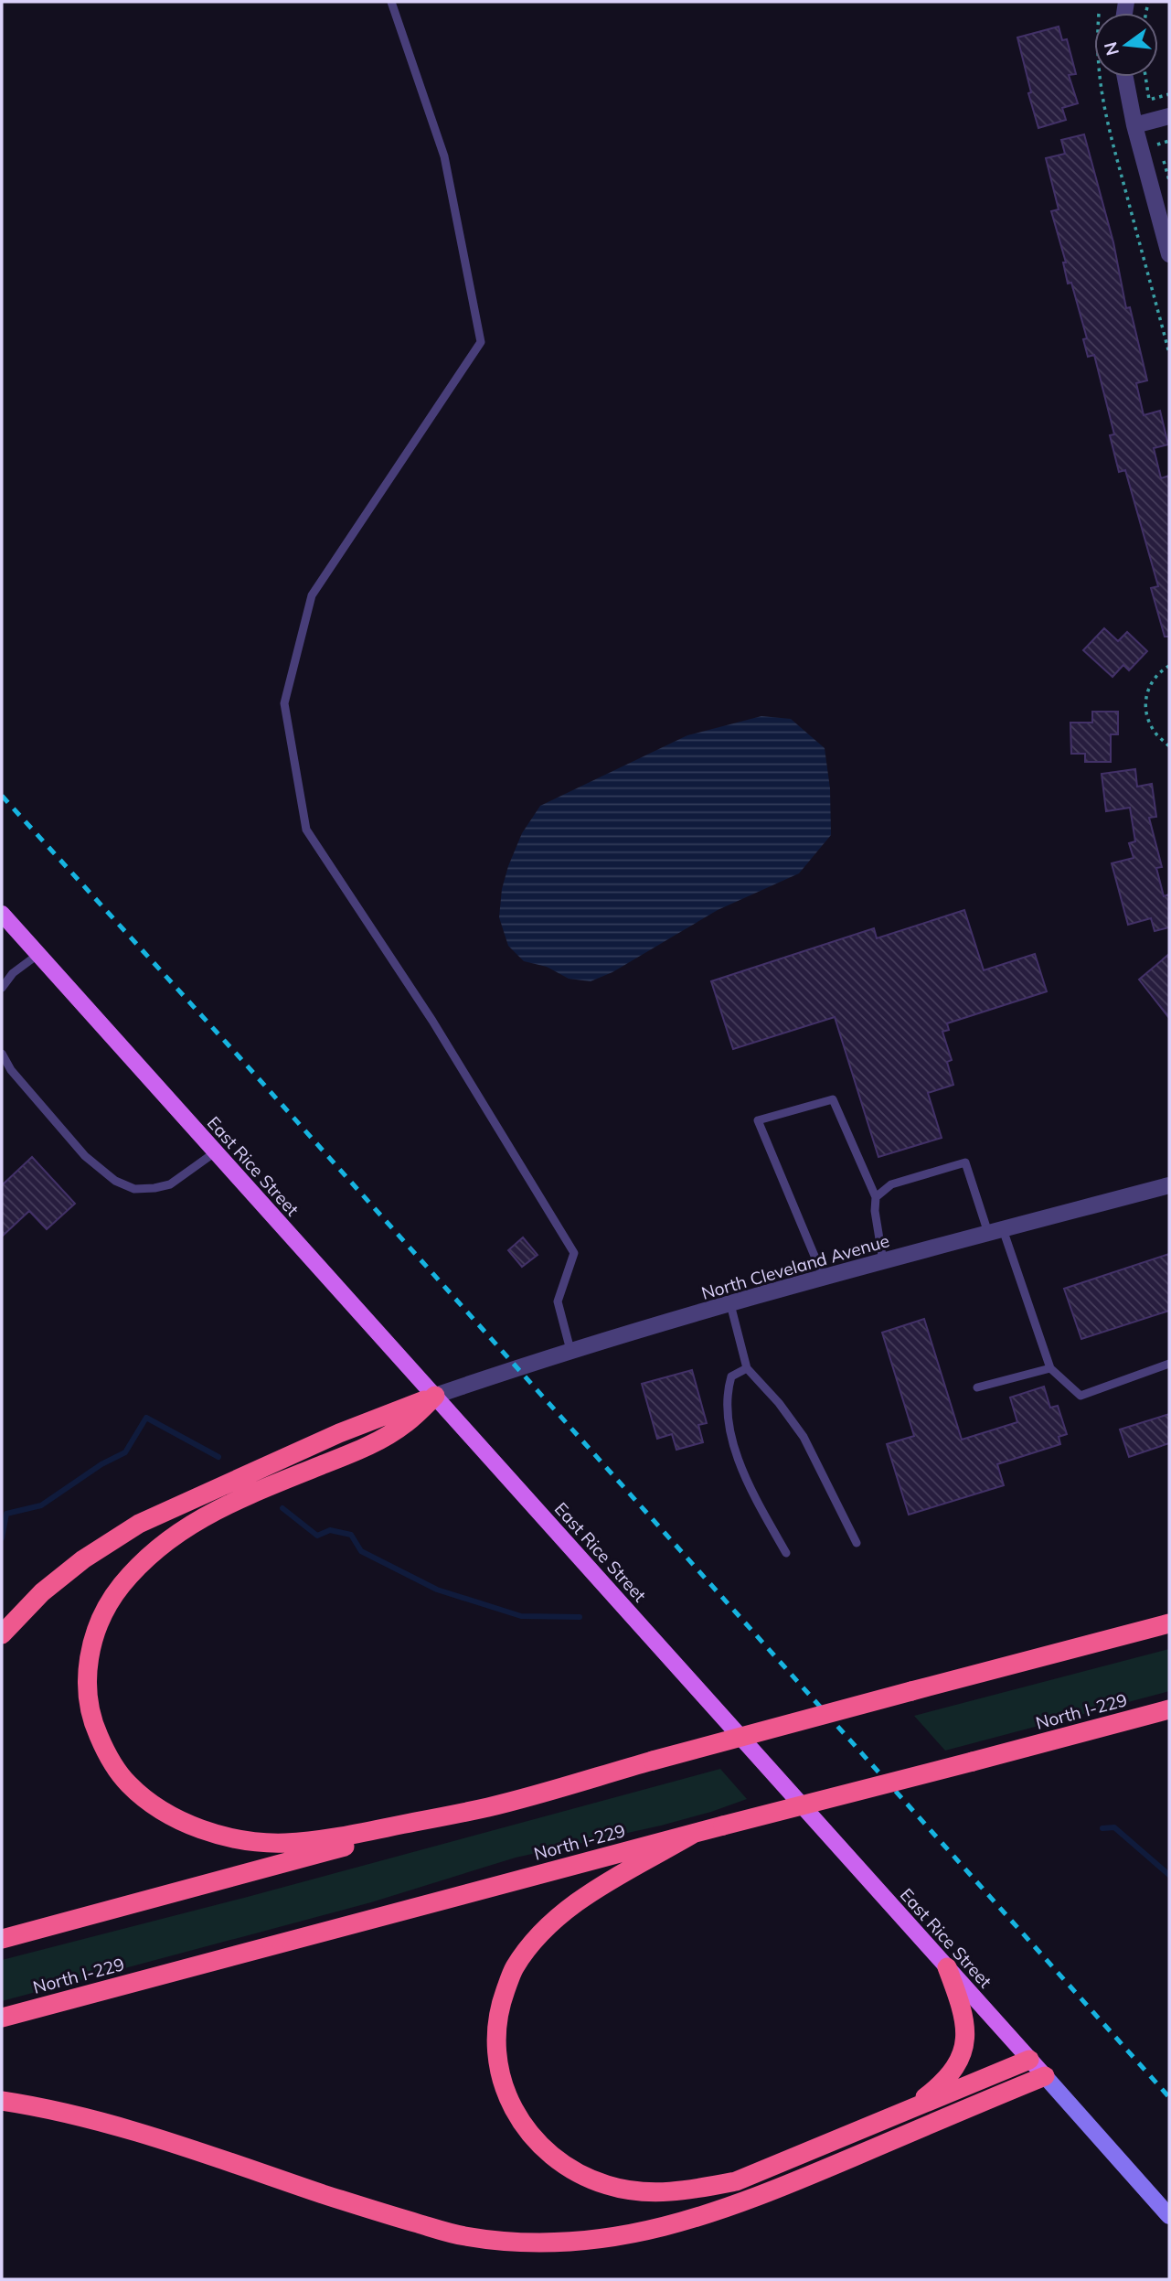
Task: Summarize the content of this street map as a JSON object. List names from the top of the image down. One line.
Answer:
{"streets":{"highway":["North I-229"],"main road":["East Rice Street"],"street":["North Cleveland Avenue"]},"crossings":[["East Rice Street","North Cleveland Avenue"]],"north":"left"}
